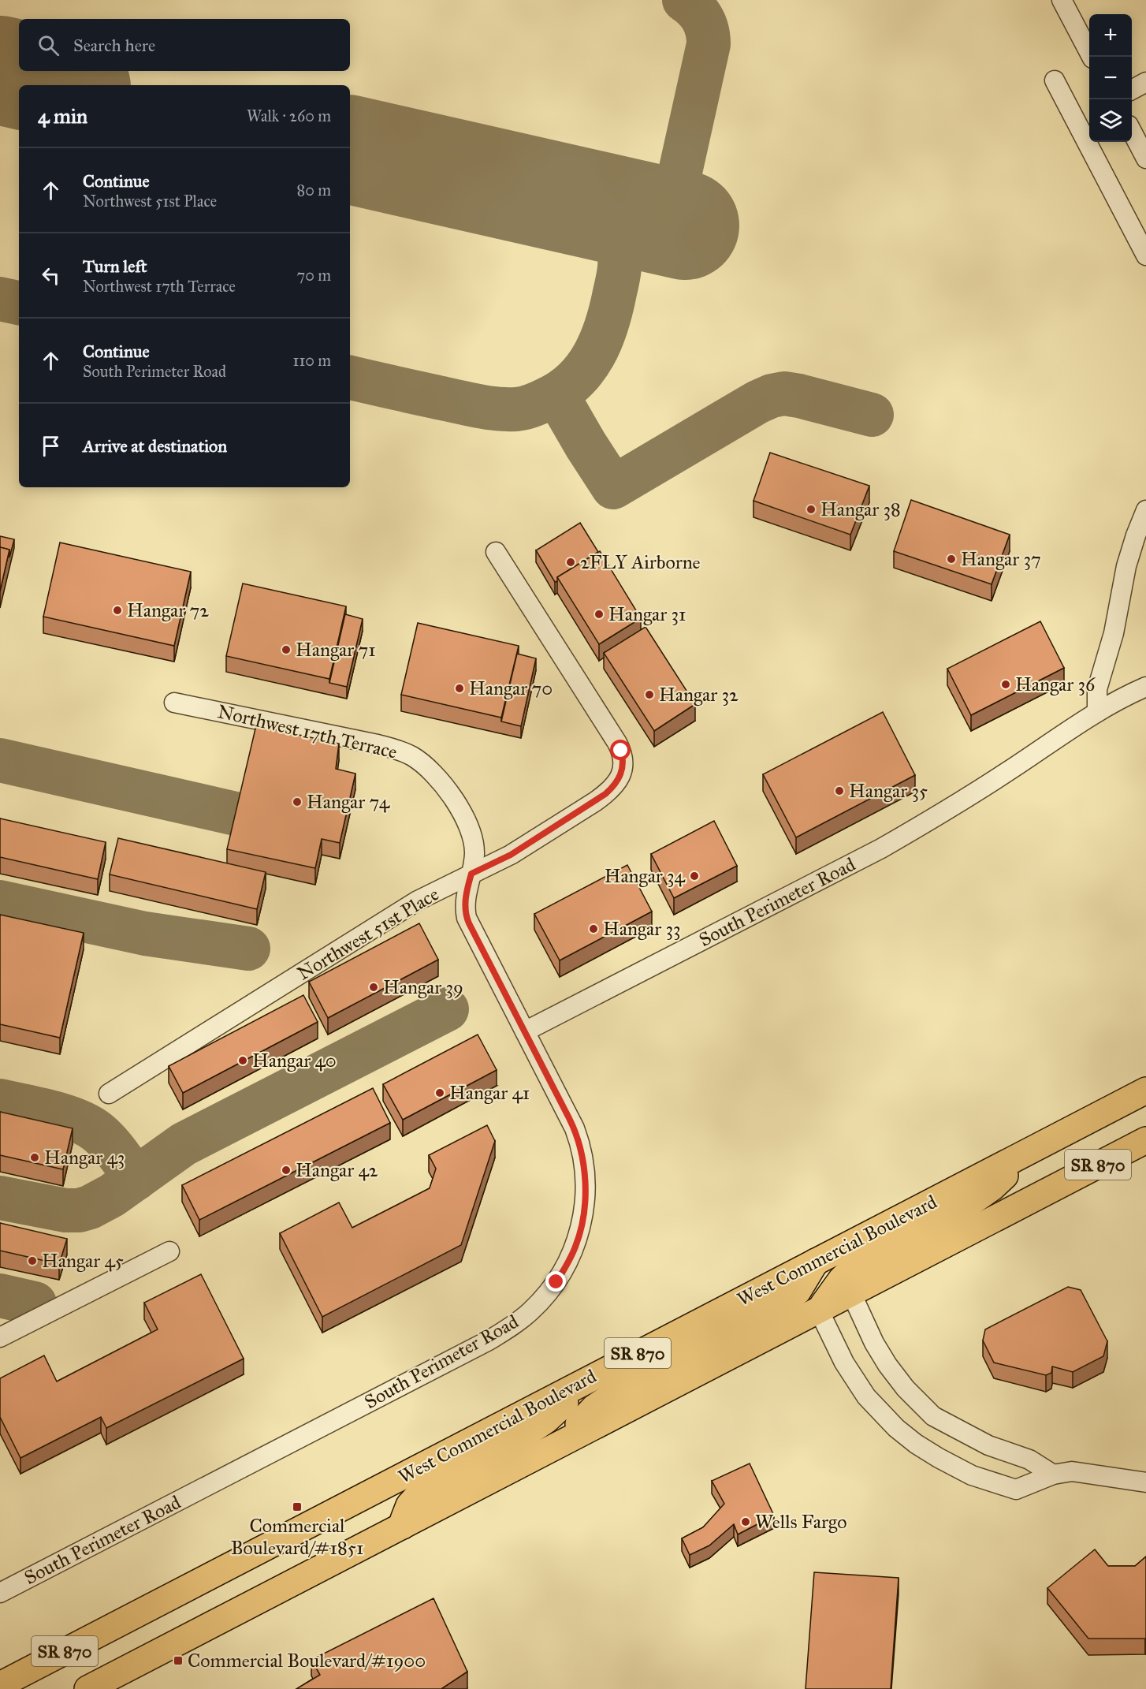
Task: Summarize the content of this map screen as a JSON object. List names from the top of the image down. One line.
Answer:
{"streets":{"highway":["SR 870","West Commercial Boulevard"],"street":["Northwest 17th Terrace","South Perimeter Road","Northwest 51st Place"]},"crossings":[["Northwest 17th Terrace","South Perimeter Road"],["Northwest 17th Terrace","Northwest 51st Place"]],"places":{"other":["Hangar 38","Hangar 37","2FLY Airborne","Hangar 72","Hangar 31","Hangar 71","Hangar 36","Hangar 70","Hangar 32","Hangar 35","Hangar 74","Hangar 34","Hangar 33","Hangar 39","Hangar 40","Hangar 41","Hangar 43","Hangar 42","Hangar 45","Wells Fargo"],"transit":["Commercial Boulevard/#1851","Commercial Boulevard/#1900"]},"page":{"map_buttons":["+","−"],"search":"Search here","heading":["4 min","Walk · 260 m"],"list":[["Continue","Northwest 51st Place","80 m"],["Turn left","Northwest 17th Terrace","70 m"],["Continue","South Perimeter Road","110 m"],"Arrive at destination"]}}
